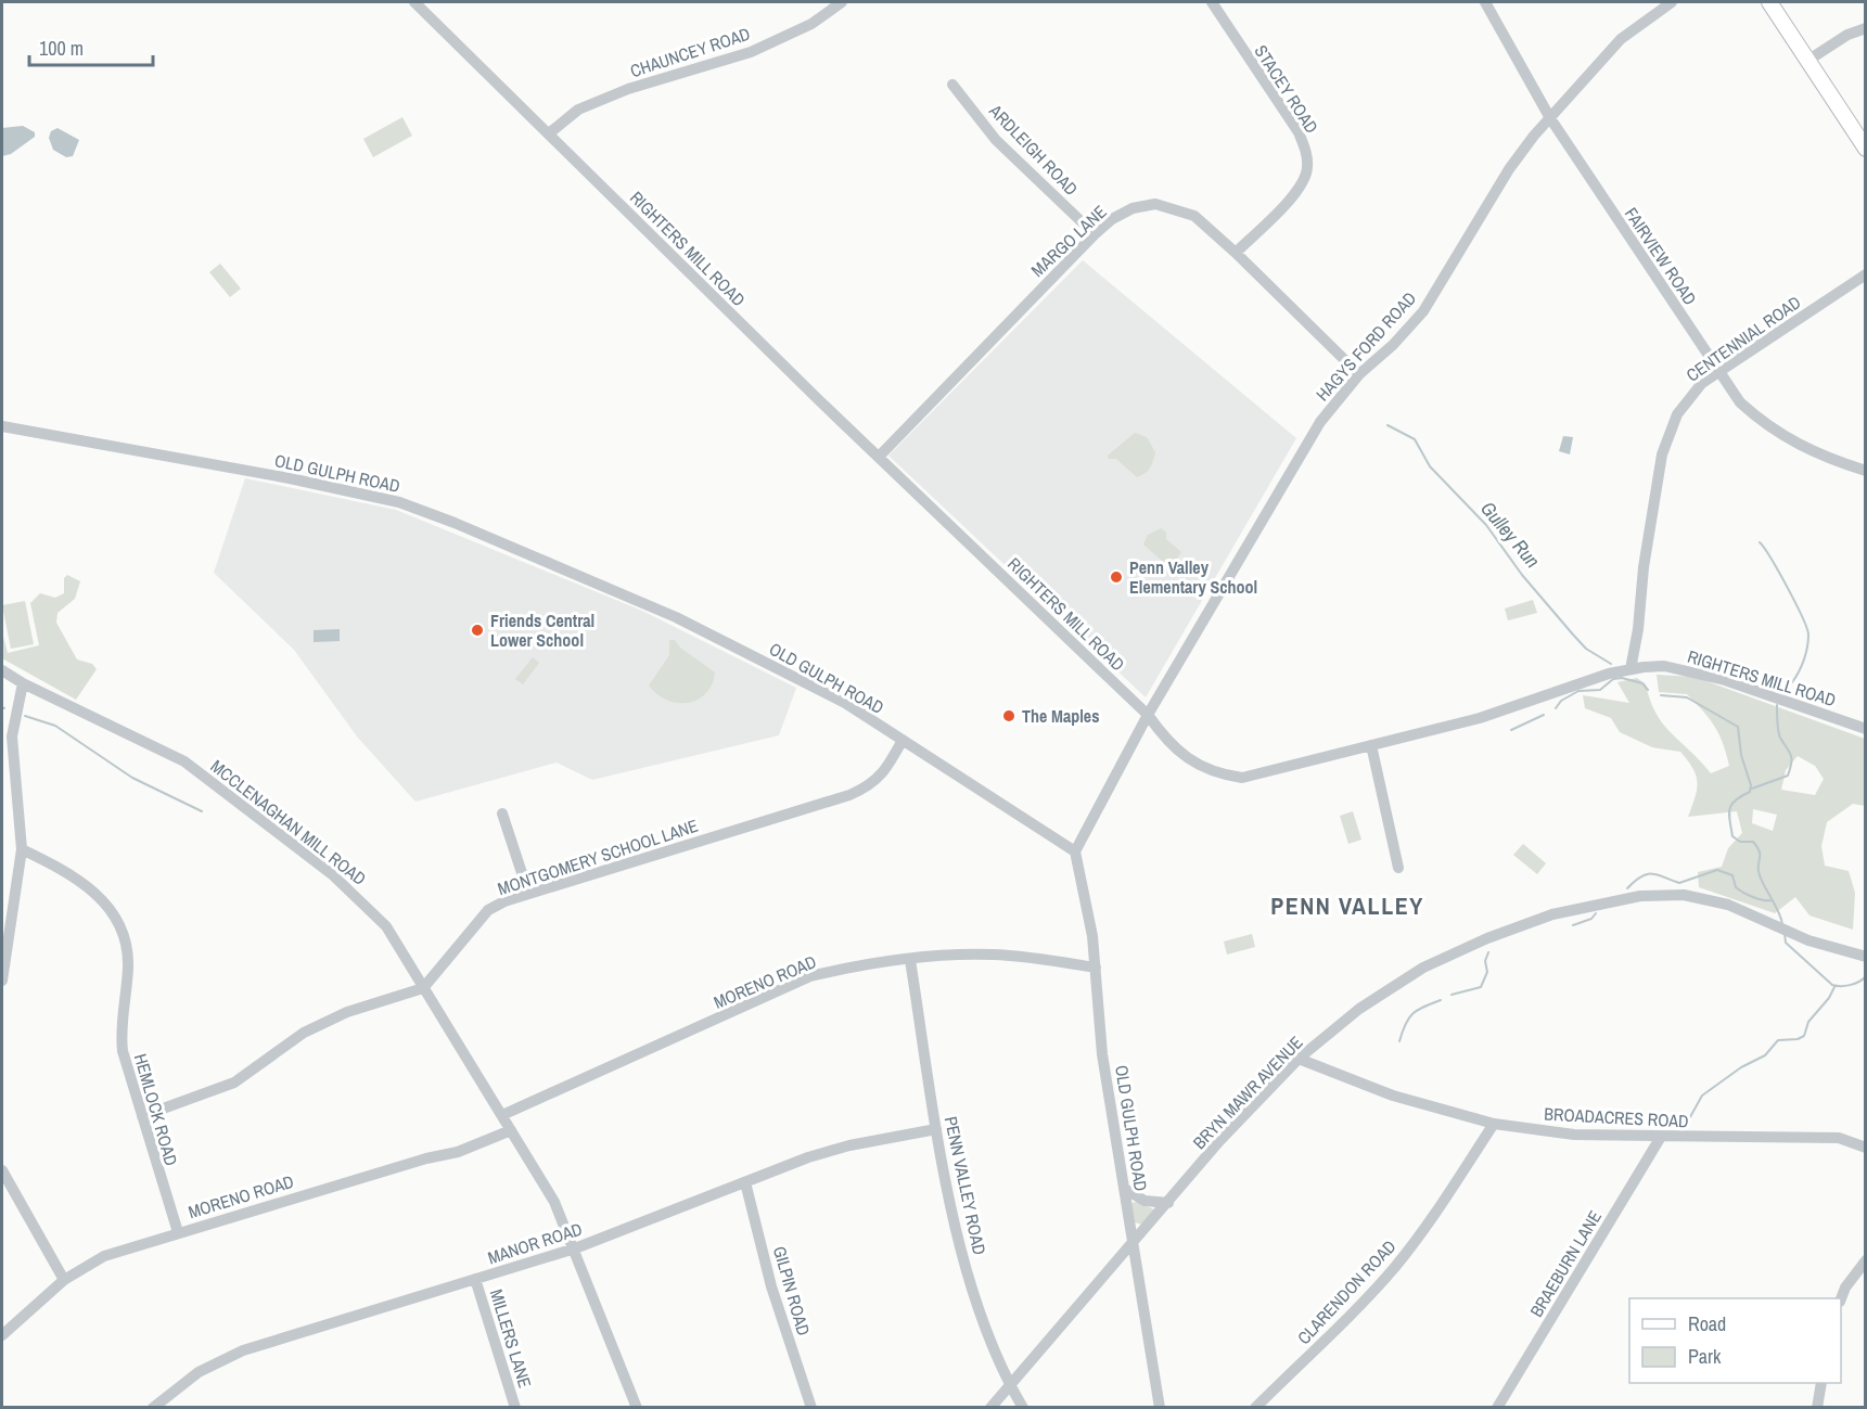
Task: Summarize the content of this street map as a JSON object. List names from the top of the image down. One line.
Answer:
{"streets":{"street":["CHAUNCEY ROAD","STACEY ROAD","ARDLEIGH ROAD","MARGO LANE","RIGHTERS MILL ROAD","FAIRVIEW ROAD","CENTENNIAL ROAD","HAGYS FORD ROAD","OLD GULPH ROAD","MCCLENAGHAN MILL ROAD","MONTGOMERY SCHOOL LANE","MORENO ROAD","BRYN MAWR AVENUE","HEMLOCK ROAD","BROADACRES ROAD","PENN VALLEY ROAD","MANOR ROAD","BRAEBURN LANE","GILPIN ROAD","CLARENDON ROAD","MILLERS LANE"]},"crossings":[["CHAUNCEY ROAD","RIGHTERS MILL ROAD"],["STACEY ROAD","MARGO LANE"],["ARDLEIGH ROAD","MARGO LANE"],["MARGO LANE","RIGHTERS MILL ROAD"],["MARGO LANE","HAGYS FORD ROAD"],["RIGHTERS MILL ROAD","CENTENNIAL ROAD"],["RIGHTERS MILL ROAD","HAGYS FORD ROAD"],["FAIRVIEW ROAD","CENTENNIAL ROAD"],["FAIRVIEW ROAD","HAGYS FORD ROAD"],["HAGYS FORD ROAD","OLD GULPH ROAD"],["OLD GULPH ROAD","MONTGOMERY SCHOOL LANE"],["OLD GULPH ROAD","MORENO ROAD"],["OLD GULPH ROAD","BRYN MAWR AVENUE"],["MCCLENAGHAN MILL ROAD","MONTGOMERY SCHOOL LANE"],["MCCLENAGHAN MILL ROAD","MORENO ROAD"],["MORENO ROAD","HEMLOCK ROAD"],["MORENO ROAD","PENN VALLEY ROAD"],["BRYN MAWR AVENUE","BROADACRES ROAD"],["BRYN MAWR AVENUE","PENN VALLEY ROAD"],["BROADACRES ROAD","BRAEBURN LANE"],["BROADACRES ROAD","CLARENDON ROAD"],["PENN VALLEY ROAD","MANOR ROAD"],["MANOR ROAD","GILPIN ROAD"],["MANOR ROAD","MILLERS LANE"]],"districts":["PENN VALLEY"],"water":["Gulley Run"],"places":["Penn Valley Elementary School","Friends Central Lower School","The Maples"],"legend":["Road","Park"],"scale_bar":"100 m"}
